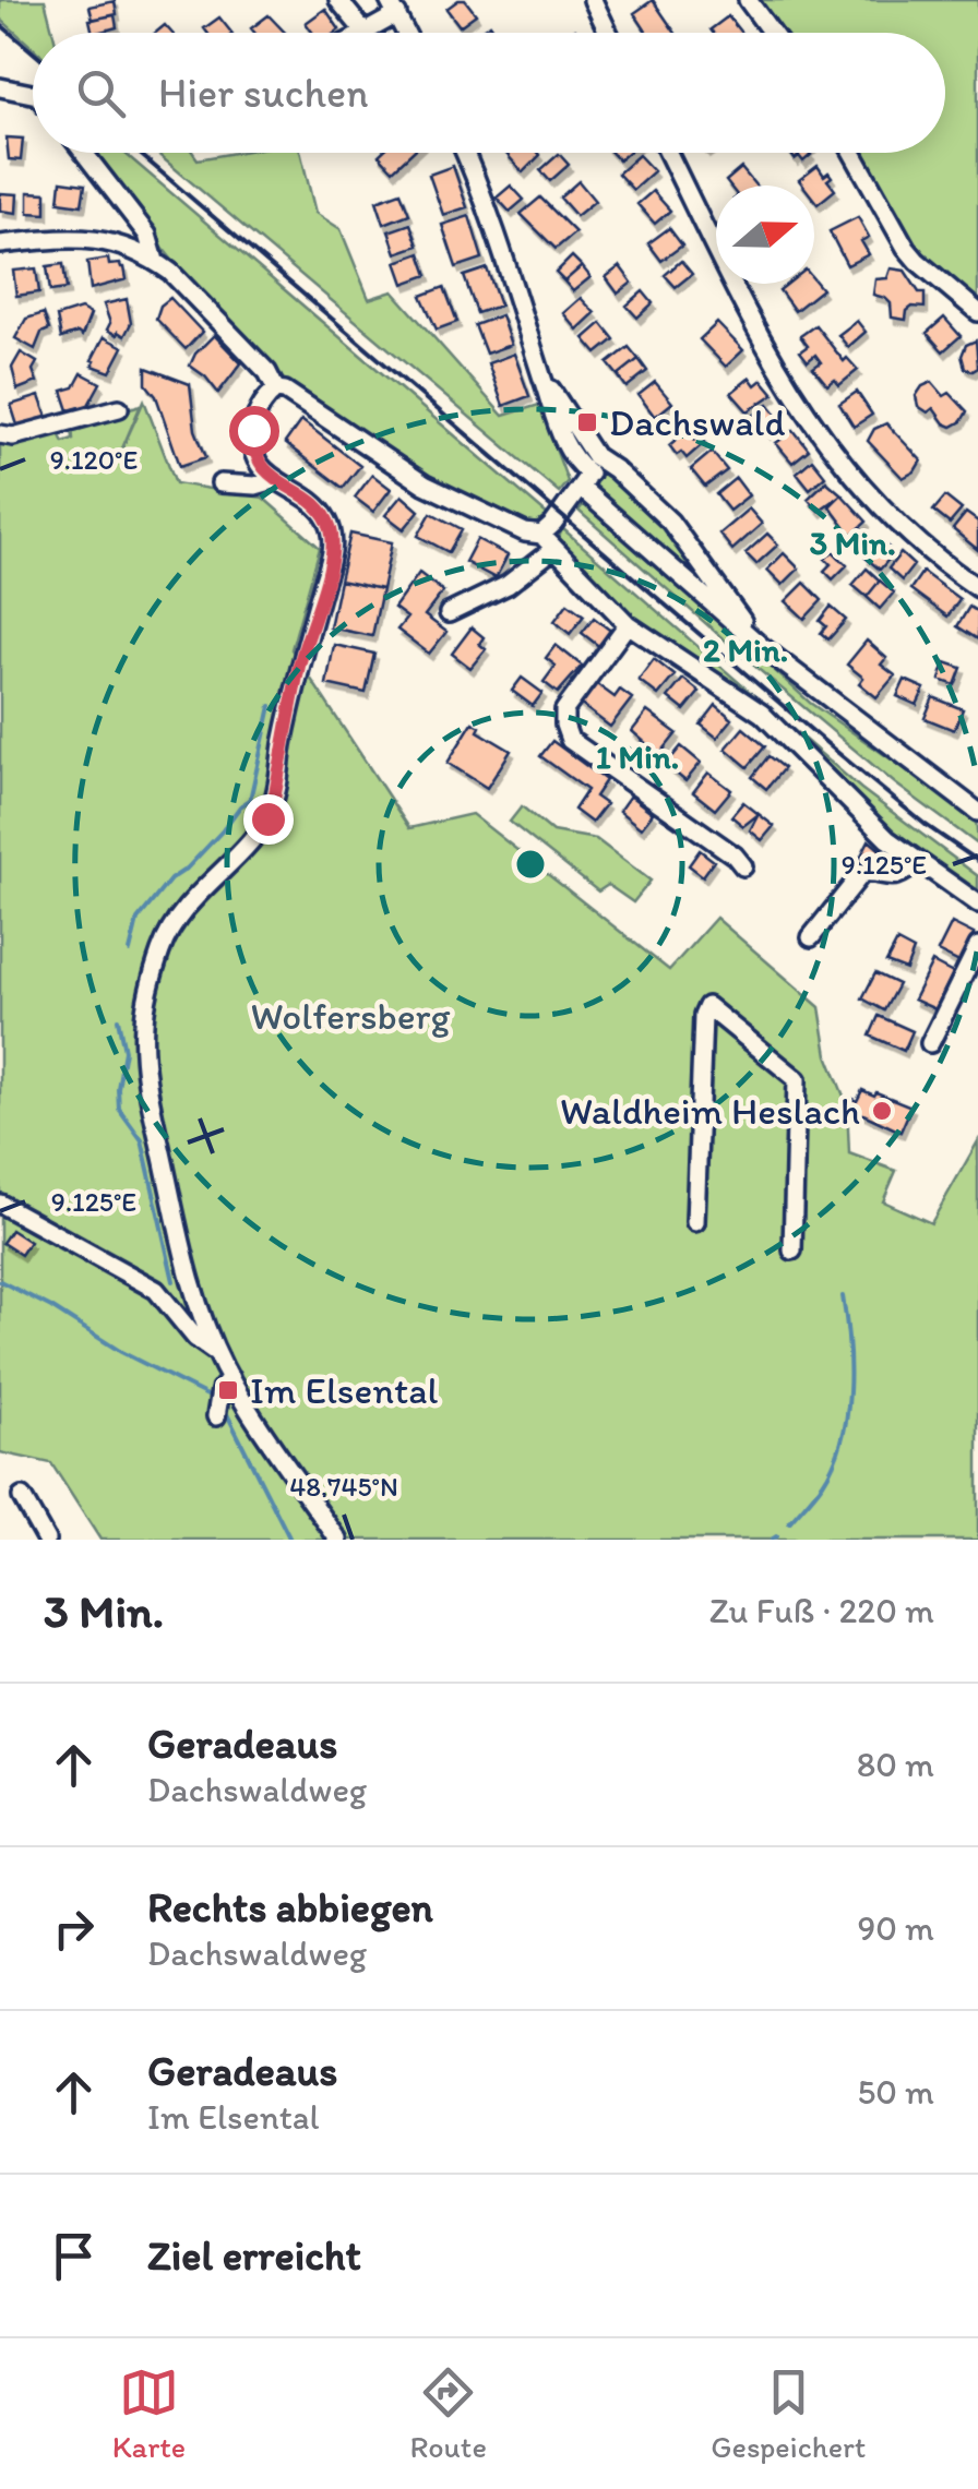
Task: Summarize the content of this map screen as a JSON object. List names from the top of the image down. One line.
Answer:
{"parks":["Wolfersberg"],"places":{"transit":["Dachswald","Im Elsental"],"other":["Waldheim Heslach"]},"north":"right","page":{"search":"Hier suchen","heading":["3 Min.","Zu Fuß · 220 m"],"list":[["Geradeaus","Dachswaldweg","80 m"],["Rechts abbiegen","Dachswaldweg","90 m"],["Geradeaus","Im Elsental","50 m"],"Ziel erreicht"],"nav":["Karte","Route","Gespeichert"]},"coordinates":["9.120°E","9.125°E","48.745°N"],"rings":["3 Min.","2 Min.","1 Min."]}
